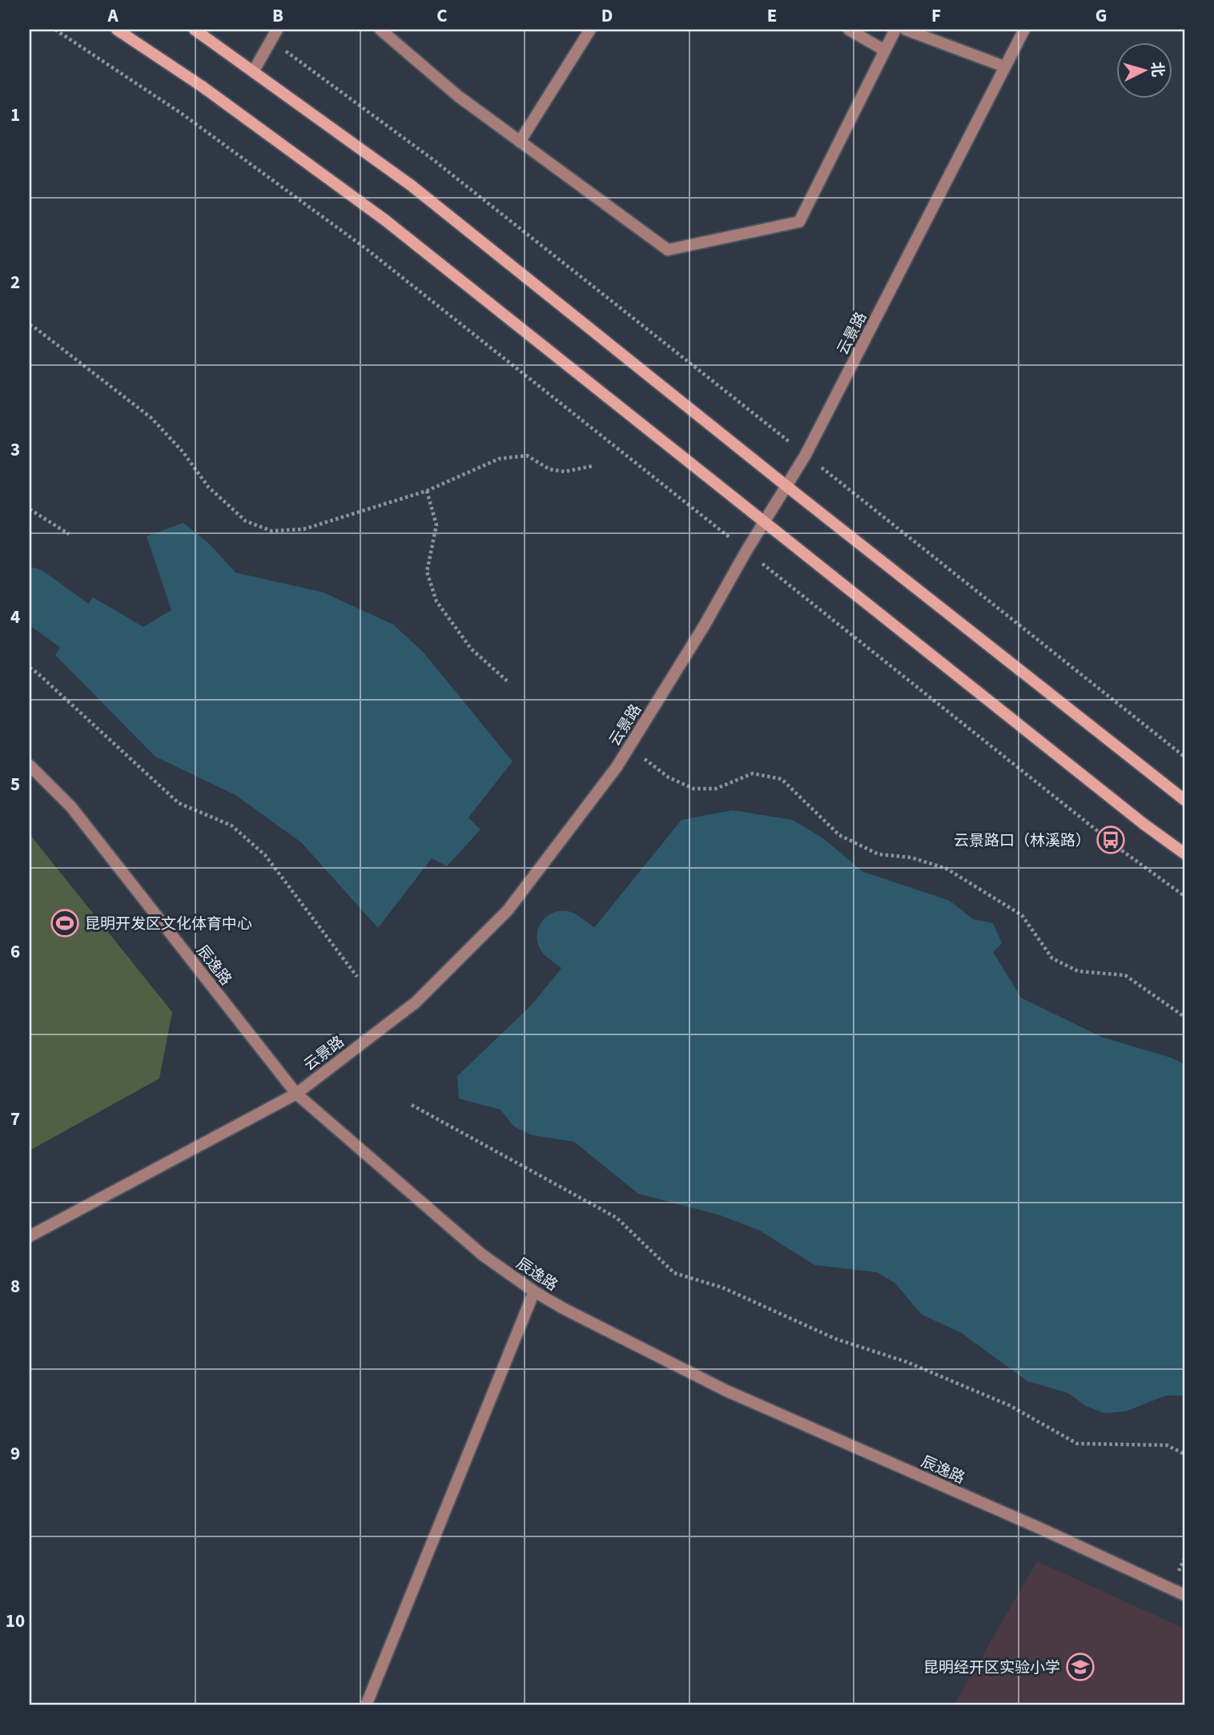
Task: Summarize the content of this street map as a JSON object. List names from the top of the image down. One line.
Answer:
{"streets":{"street":["云景路","辰逸路"]},"crossings":[["云景路","辰逸路"]],"places":{"bus stop":["云景路口（林溪路）"],"sports":["昆明开发区文化体育中心"],"school or university":["昆明经开区实验小学"]},"north":"right","grid":{"columns":["A","B","C","D","E","F","G"],"rows":["1","2","3","4","5","6","7","8","9","10"]}}
